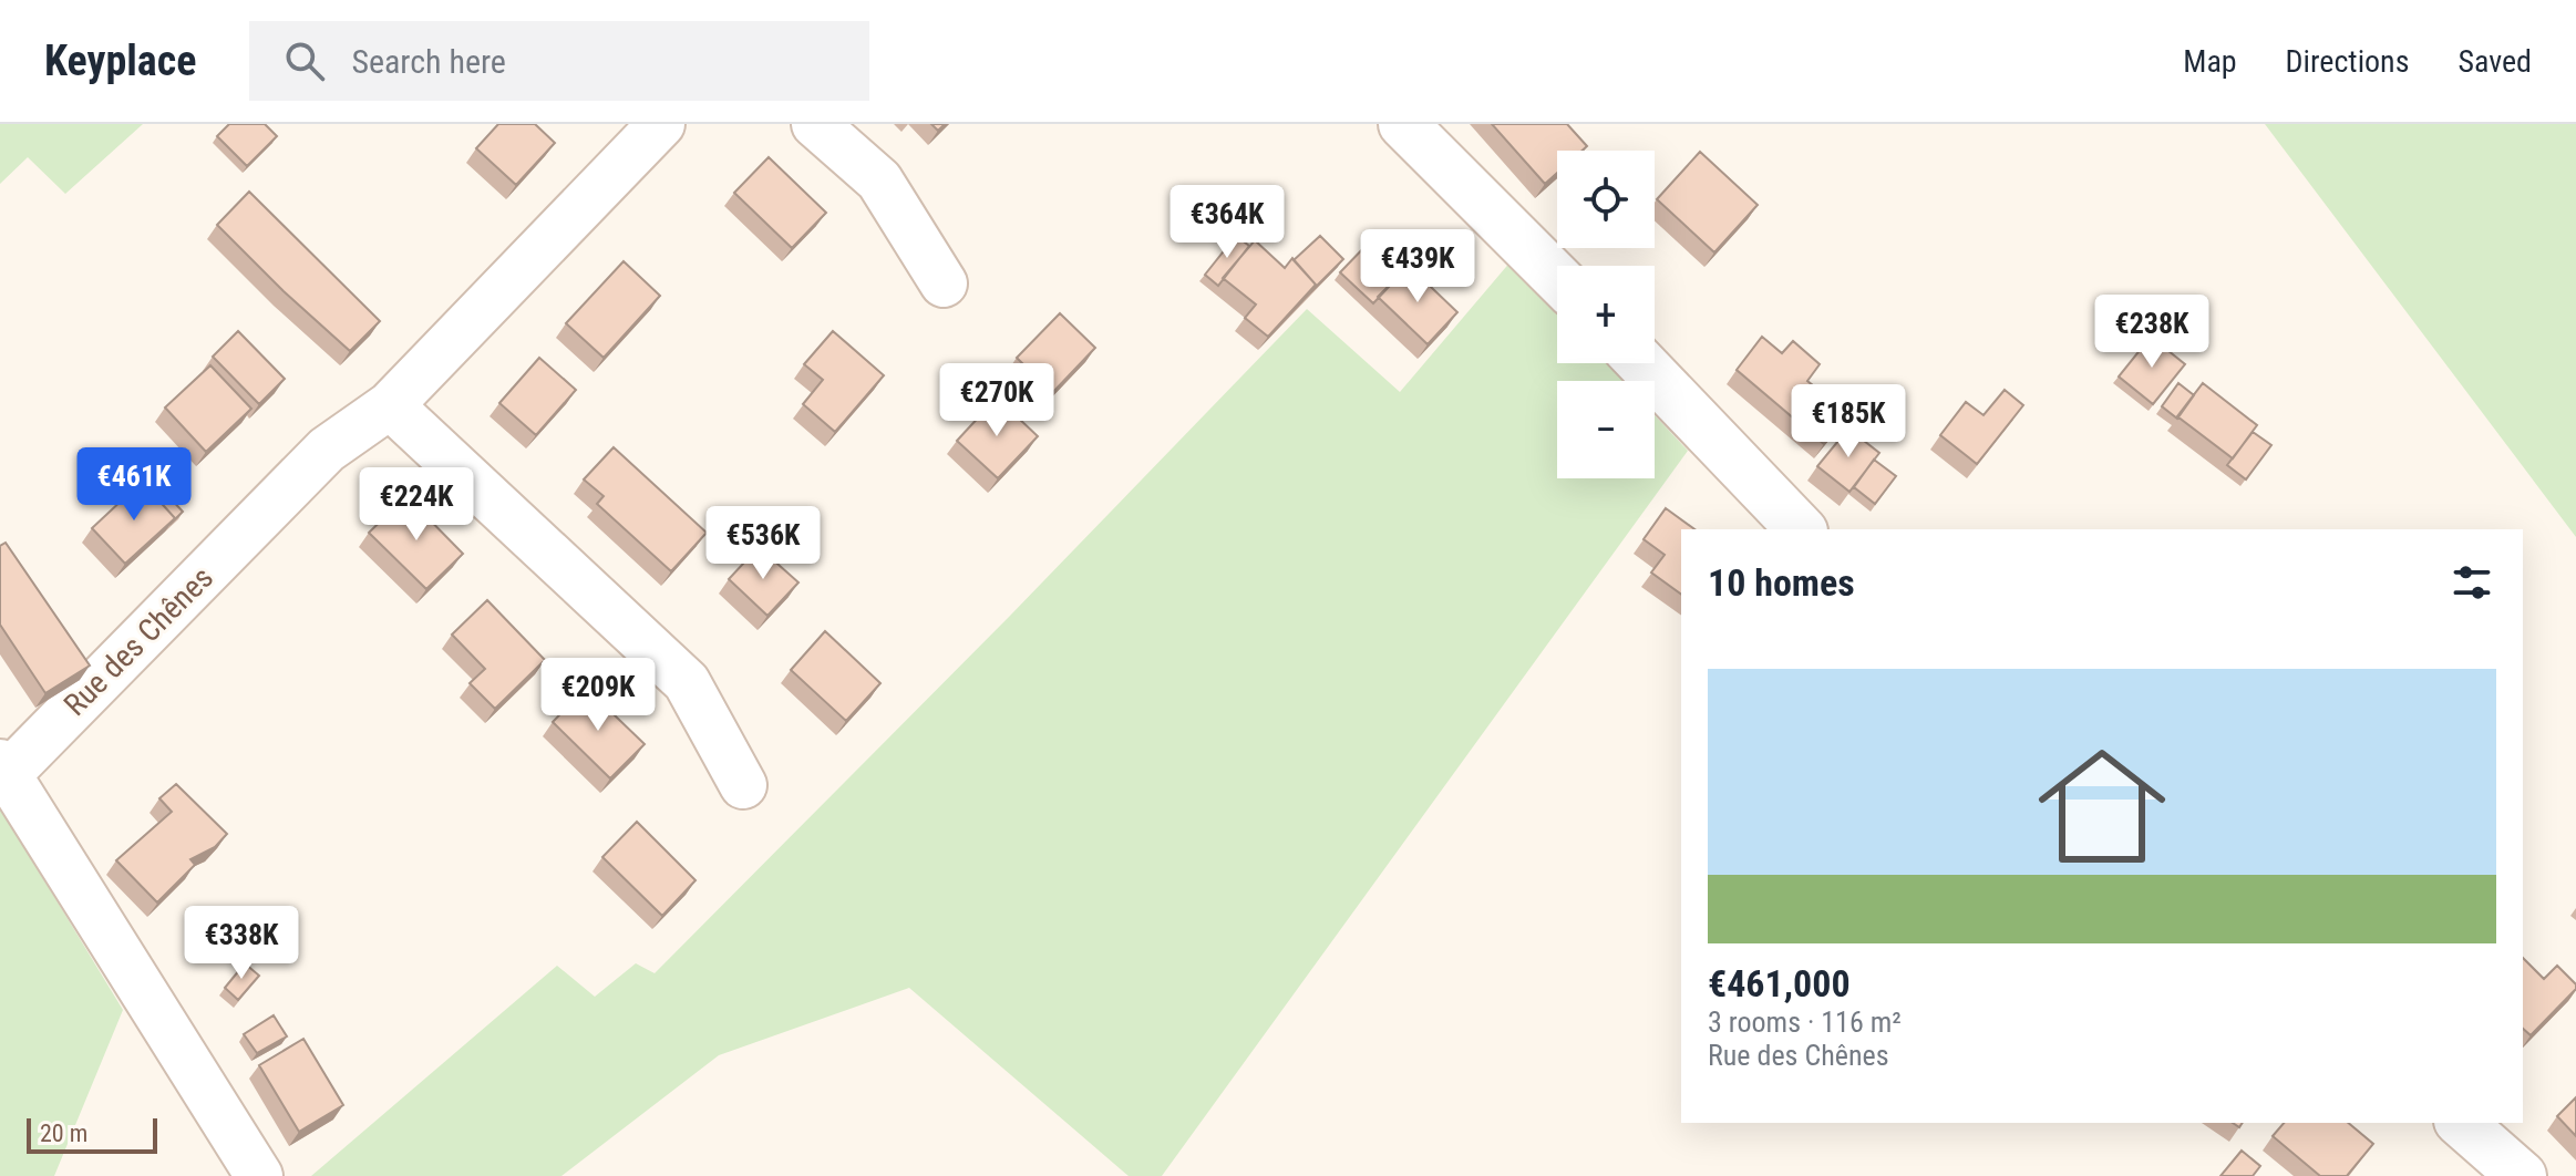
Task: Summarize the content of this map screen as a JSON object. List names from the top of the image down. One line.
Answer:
{"streets":{"street":["Rue des Chênes"]},"scale_bar":"20 m","page":{"header":"Keyplace","search":"Search here","nav":["Map","Directions","Saved"],"map_buttons":["+","−"],"price":["€364K","€439K","€238K","€270K","€185K","€461K","€224K","€536K","€209K","€338K"],"heading":"10 homes","list":[{"name":"€461,000","note":"3 rooms · 116 m² · Rue des Chênes"}],"scale":"20 m"}}
